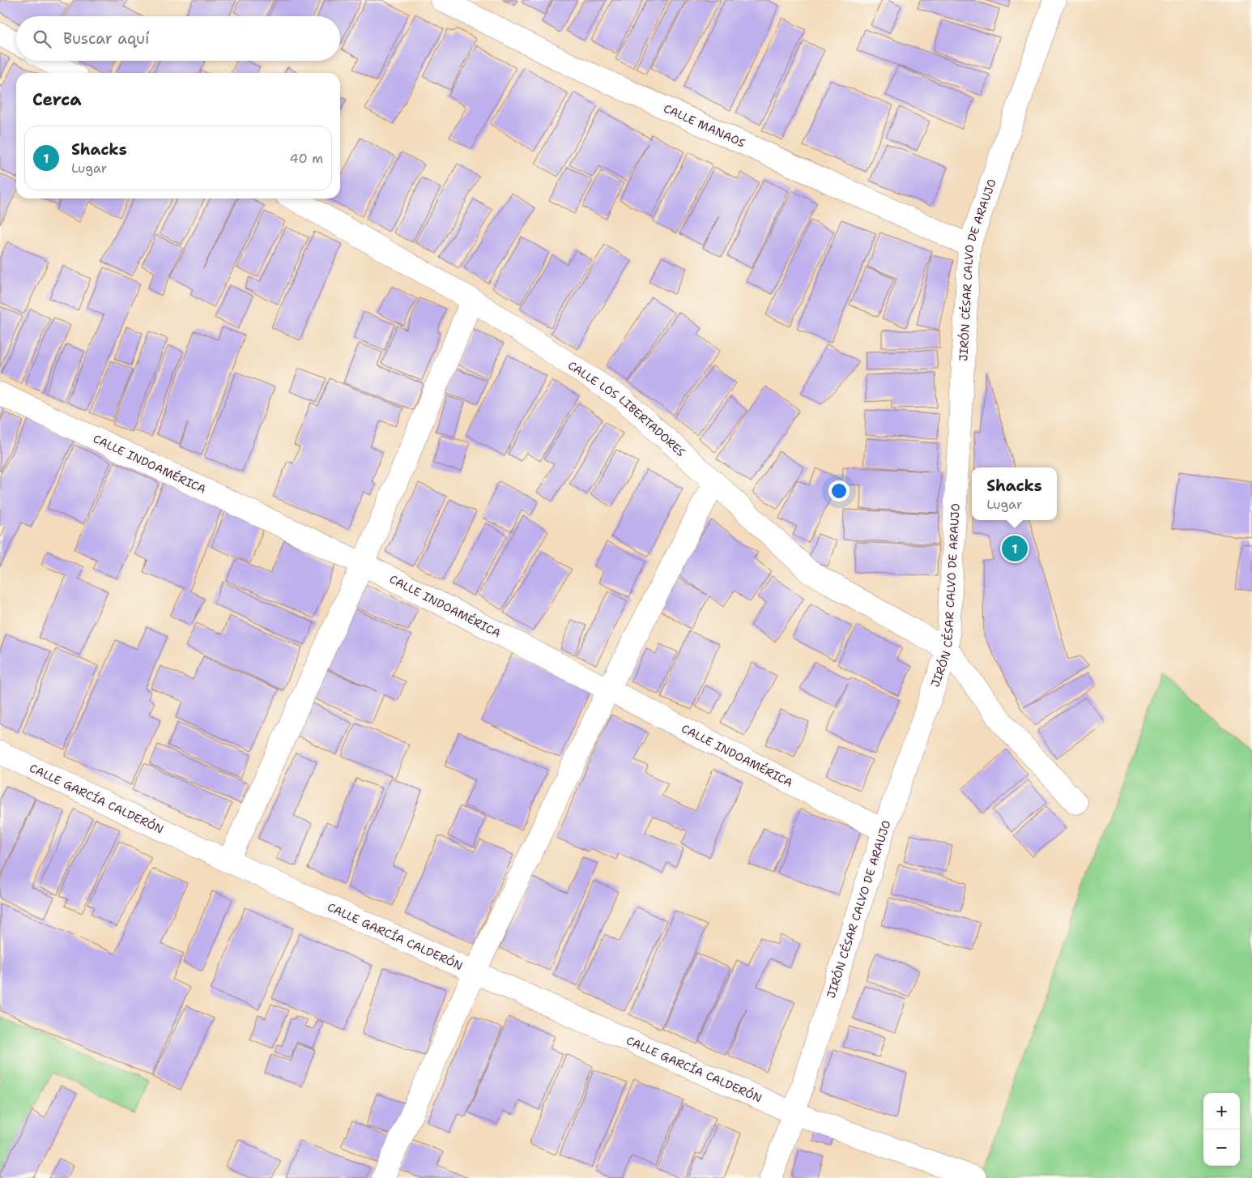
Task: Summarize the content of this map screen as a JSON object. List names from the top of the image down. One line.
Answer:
{"streets":{"street":["CALLE MANAOS","JIRÓN CÉSAR CALVO DE ARAUJO","CALLE LOS LIBERTADORES","CALLE INDOAMÉRICA","CALLE GARCÍA CALDERÓN"]},"crossings":[["CALLE MANAOS","JIRÓN CÉSAR CALVO DE ARAUJO"],["JIRÓN CÉSAR CALVO DE ARAUJO","CALLE LOS LIBERTADORES"],["JIRÓN CÉSAR CALVO DE ARAUJO","CALLE INDOAMÉRICA"],["JIRÓN CÉSAR CALVO DE ARAUJO","CALLE GARCÍA CALDERÓN"]],"page":{"search":"Buscar aquí","heading":"Cerca","list":[{"mark":"1","name":"Shacks","note":"Lugar","value":"40 m"}],"popup":["Shacks","Lugar"],"pins":"1","map_buttons":["+","−"]}}
